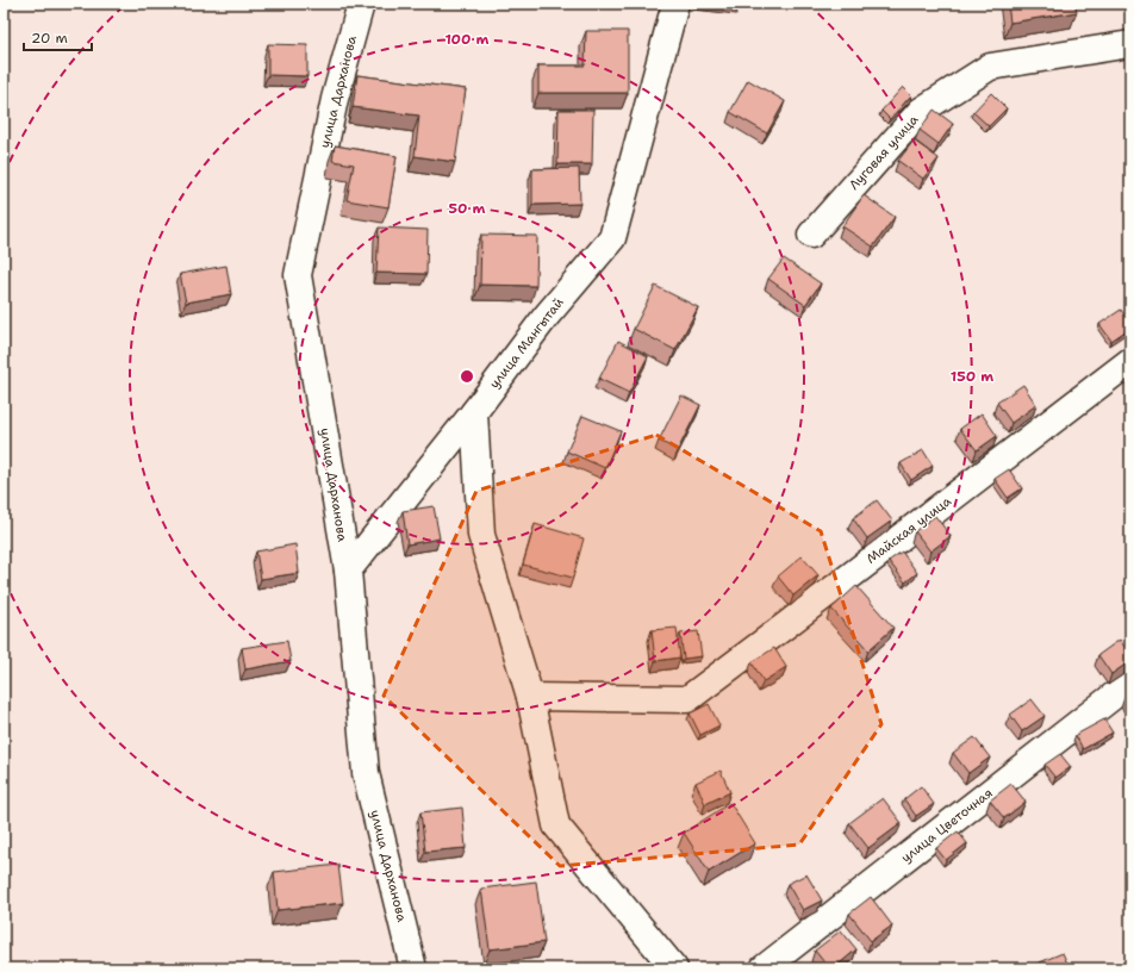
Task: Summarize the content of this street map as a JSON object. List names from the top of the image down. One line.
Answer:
{"streets":{"street":["улица Дарханова","Луговая улица","улица Мангытай","Майская улица","улица Цветочная"]},"crossings":[["улица Дарханова","улица Мангытай"]],"scale_bar":"20 m","rings":["100 m","50 m","150 m"]}
